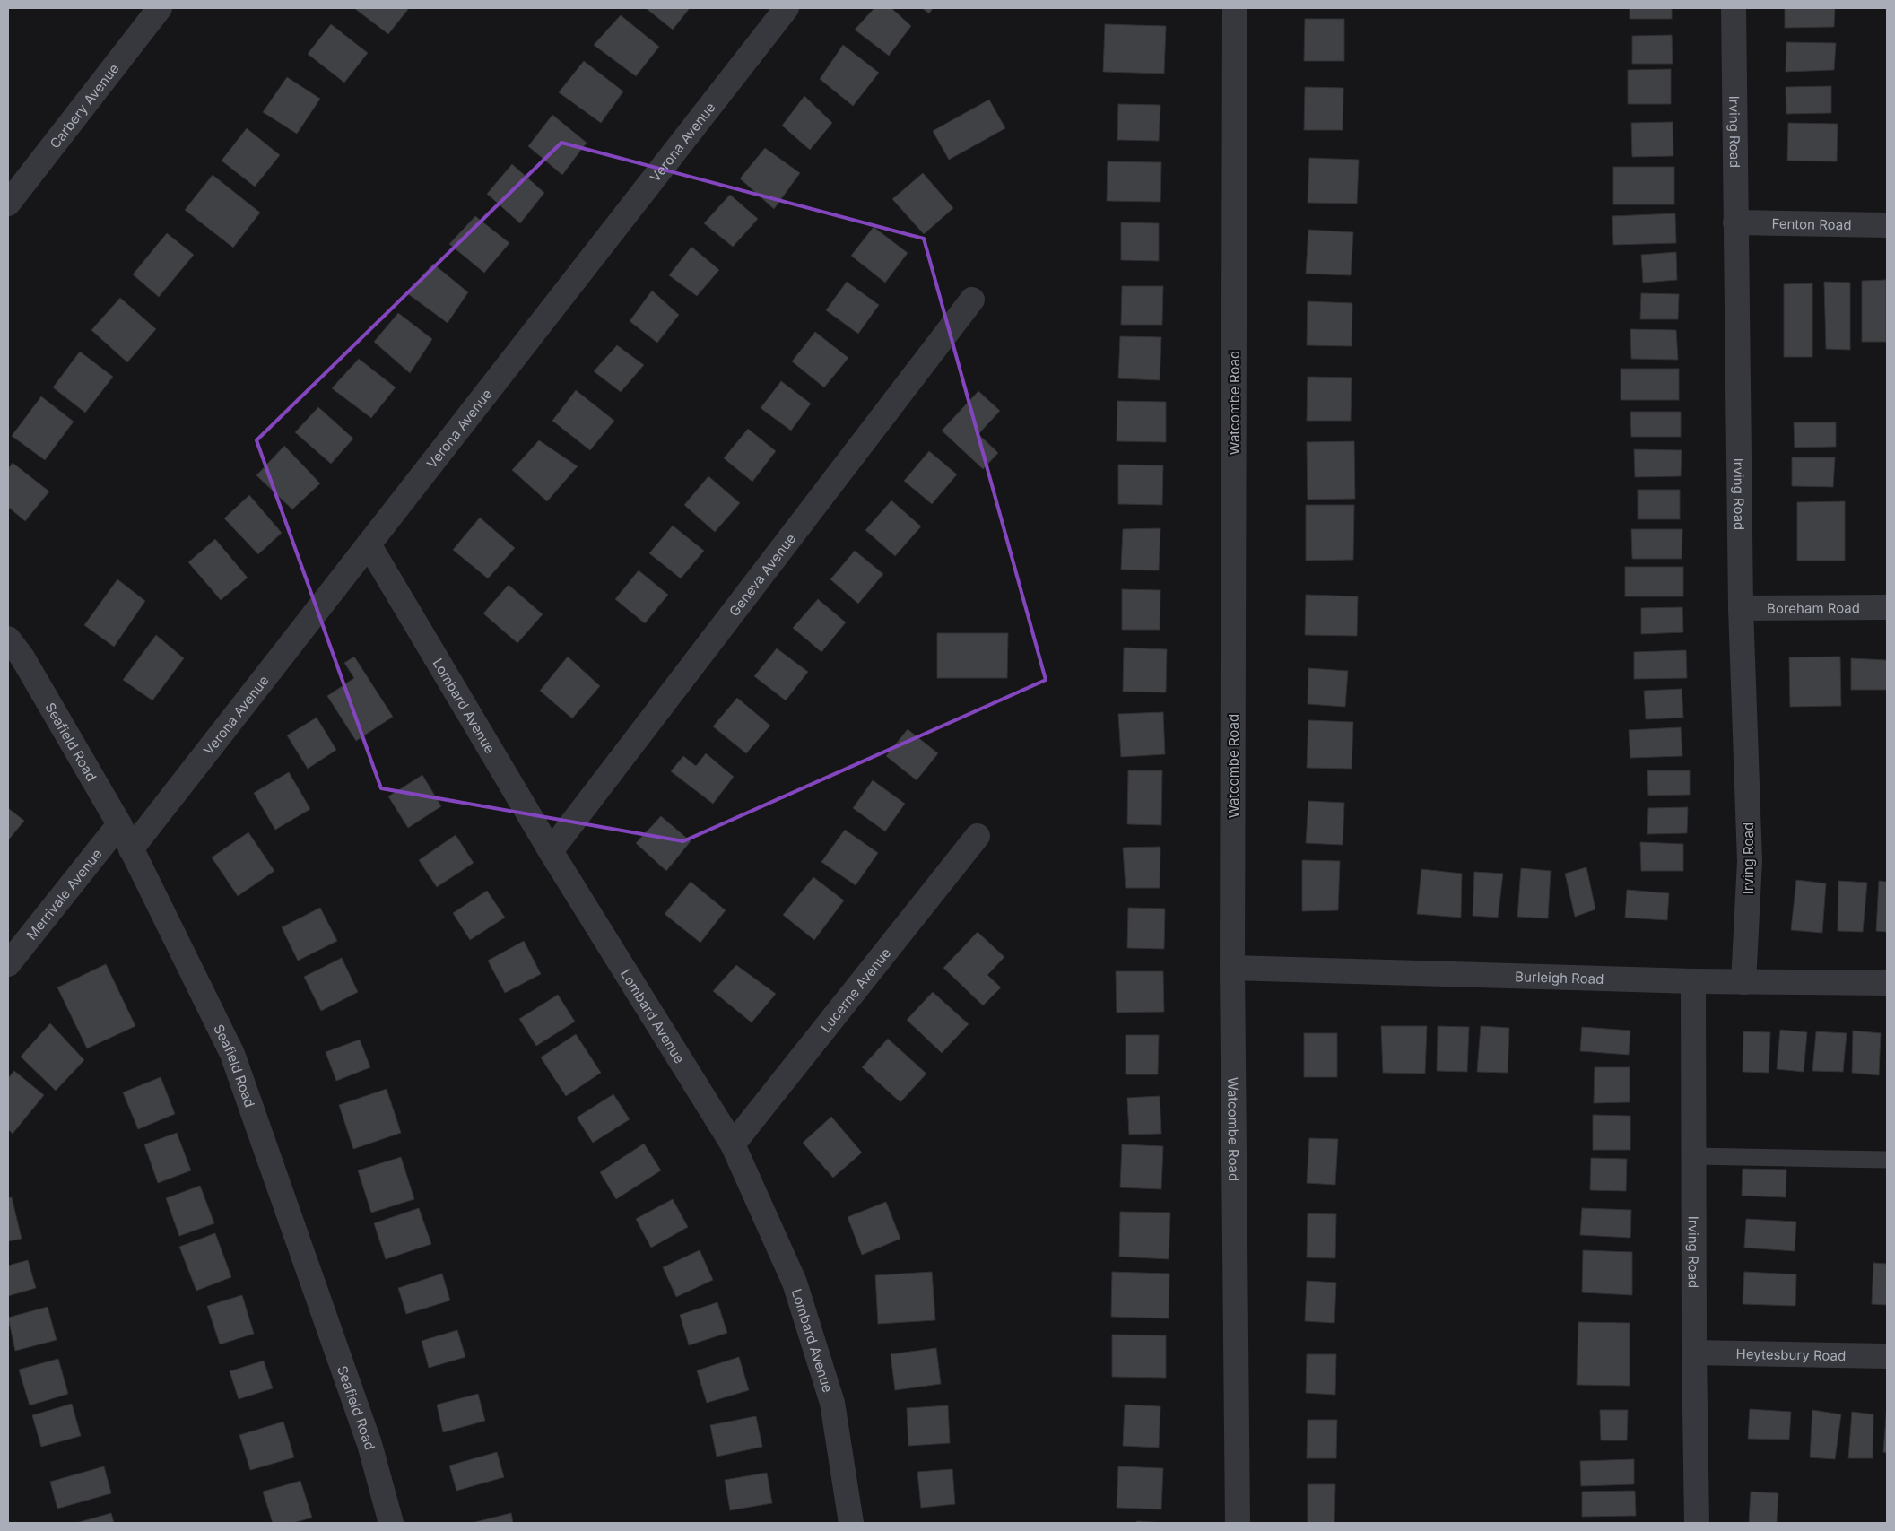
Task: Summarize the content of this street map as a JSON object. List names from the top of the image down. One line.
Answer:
{"streets":{"street":["Carbery Avenue","Irving Road","Verona Avenue","Fenton Road","Watcombe Road","Geneva Avenue","Boreham Road","Lombard Avenue","Seafield Road","Merrivale Avenue","Burleigh Road","Lucerne Avenue","Heytesbury Road"]},"crossings":[["Irving Road","Fenton Road"],["Irving Road","Boreham Road"],["Irving Road","Burleigh Road"],["Irving Road","Heytesbury Road"],["Verona Avenue","Lombard Avenue"],["Verona Avenue","Seafield Road"],["Watcombe Road","Burleigh Road"],["Geneva Avenue","Lombard Avenue"],["Lombard Avenue","Lucerne Avenue"],["Seafield Road","Merrivale Avenue"]]}
